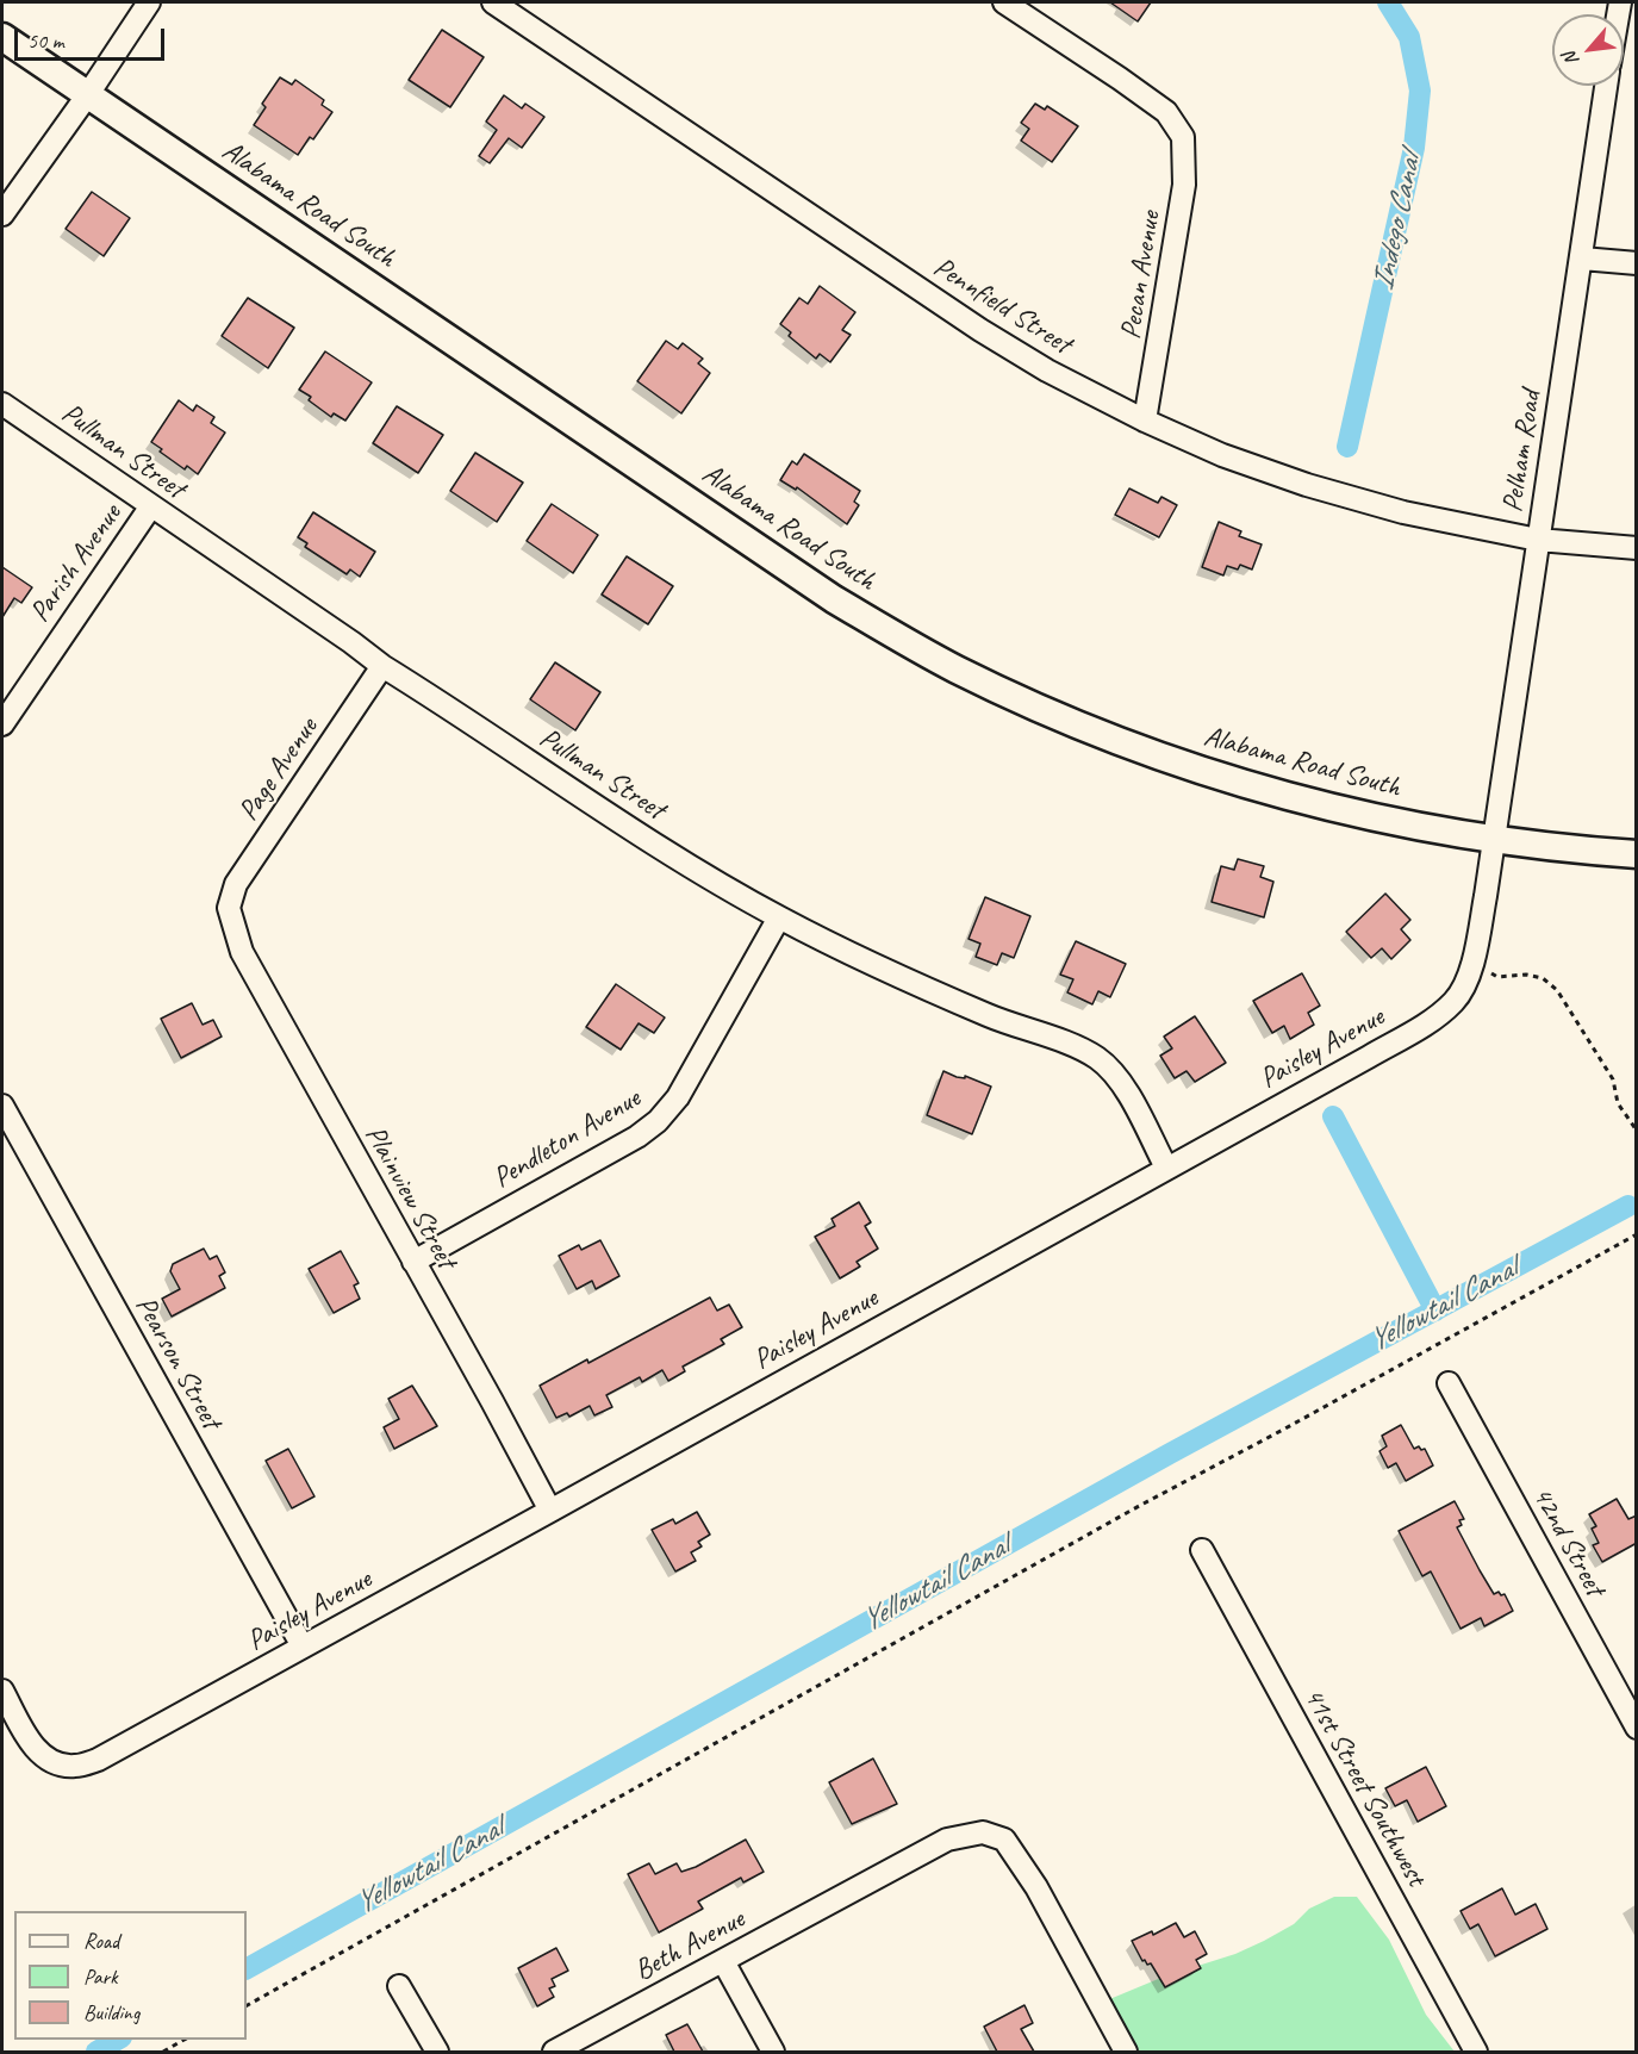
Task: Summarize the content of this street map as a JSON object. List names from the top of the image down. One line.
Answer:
{"streets":{"street":["Alabama Road South","Pecan Avenue","Pennfield Street","Pullman Street","Pelham Road","Parish Avenue","Page Avenue","Paisley Avenue","Pendleton Avenue","Plainview Street","Pearson Street","42nd Street","41st Street Southwest","Beth Avenue"]},"crossings":[["Alabama Road South","Pelham Road"],["Alabama Road South","Paisley Avenue"],["Pecan Avenue","Pennfield Street"],["Pennfield Street","Pelham Road"],["Pullman Street","Parish Avenue"],["Pullman Street","Page Avenue"],["Pullman Street","Paisley Avenue"],["Pullman Street","Pendleton Avenue"],["Pelham Road","Paisley Avenue"],["Page Avenue","Plainview Street"],["Paisley Avenue","Plainview Street"],["Paisley Avenue","Pearson Street"],["Pendleton Avenue","Plainview Street"]],"water":["Indego Canal","Yellowtail Canal"],"legend":["Road","Park","Building"],"scale_bar":"50 m","north":"bottom left"}
